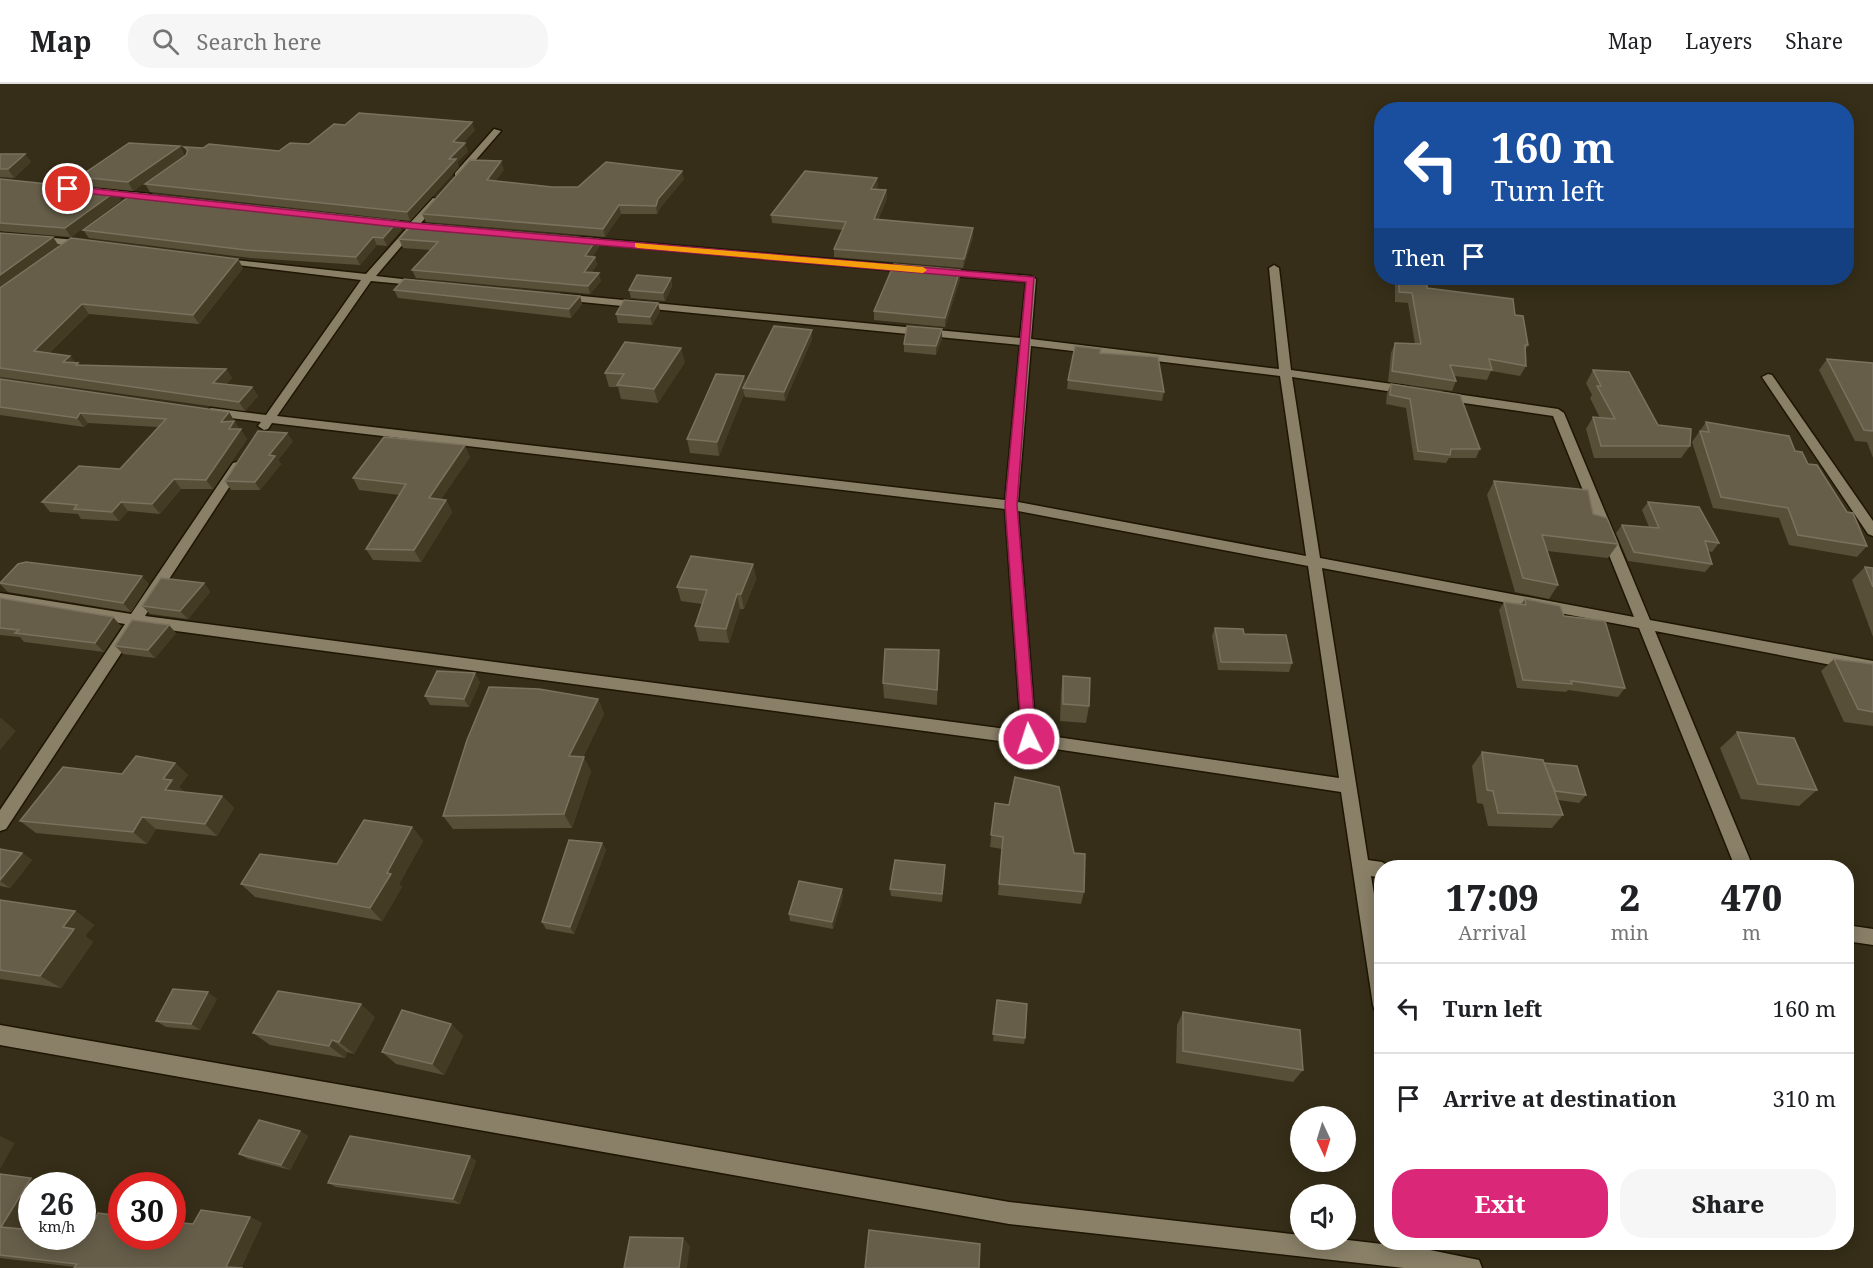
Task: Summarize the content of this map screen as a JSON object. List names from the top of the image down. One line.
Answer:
{"north":"bottom","page":{"header":"Map","search":"Search here","nav":["Map","Layers","Share"],"turn":["160 m","Turn left"],"then":"Then","eta":["17:09","Arrival","2","min","470","m"],"list":[{"name":"Turn left","value":"160 m"},{"name":"Arrive at destination","value":"310 m"}],"buttons":["Exit","Share"],"speed":"26 km/h","limit":"30"}}
